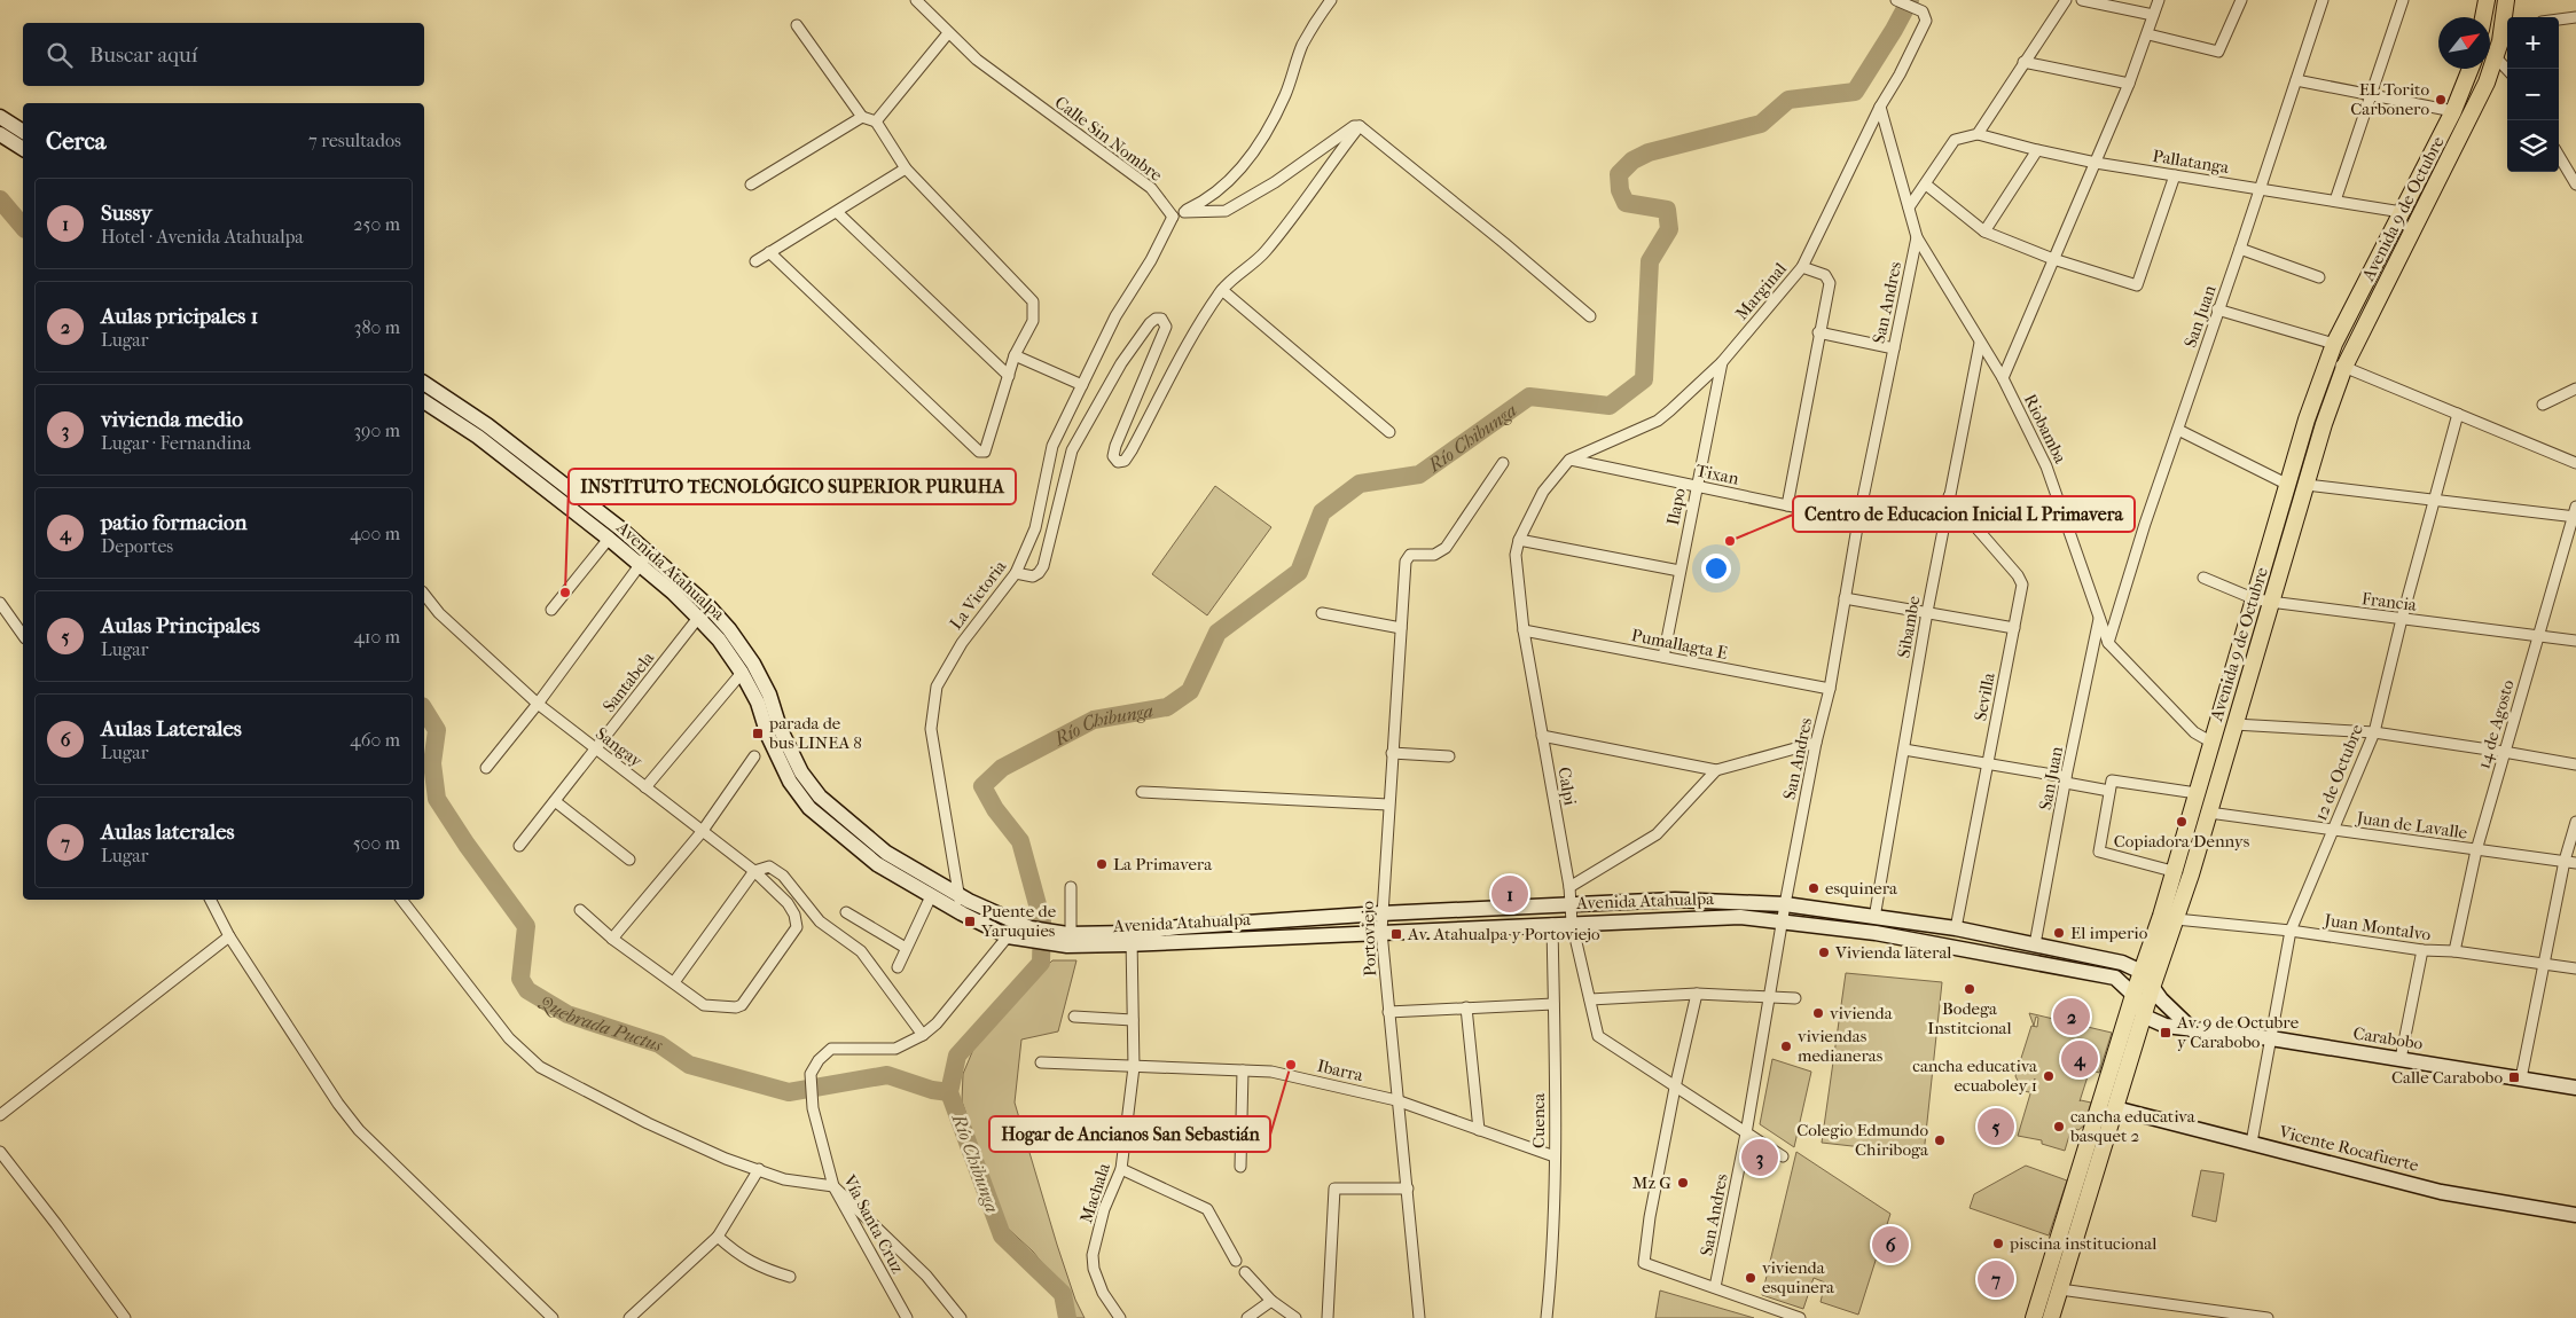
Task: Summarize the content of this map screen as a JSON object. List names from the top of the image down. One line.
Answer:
{"streets":{"main road":["Avenida 9 de Octubre","Avenida Atahualpa","Carabobo","Vicente Rocafuerte"],"street":["Calle Sin Nombre","Pallatanga","Marginal","San Andres","San Juan","Riobamba","Tixan","Ilapo","La Victoria","Francia","Sibambe","Pumallagta E","Santabela","Sevilla","14 de Agosto","Sangay","12 de Octubre","Calpi","Juan de Lavalle","Juan Montalvo","Portoviejo","Ibarra","Cuenca","Machala","Vía Santa Cruz"]},"crossings":[["Calle Sin Nombre","La Victoria"],["Pallatanga","Avenida 9 de Octubre"],["Pallatanga","San Juan"],["Avenida 9 de Octubre","Riobamba"],["Avenida 9 de Octubre","Avenida Atahualpa"],["Avenida 9 de Octubre","Francia"],["Avenida 9 de Octubre","Juan de Lavalle"],["Avenida 9 de Octubre","Juan Montalvo"],["Avenida 9 de Octubre","Carabobo"],["Avenida 9 de Octubre","Vicente Rocafuerte"],["Marginal","Riobamba"],["Marginal","Tixan"],["Marginal","Ilapo"],["Marginal","Calpi"],["San Andres","Riobamba"],["San Andres","Tixan"],["San Andres","Avenida Atahualpa"],["San Andres","Pumallagta E"],["San Juan","Riobamba"],["San Juan","Avenida Atahualpa"],["Riobamba","Sibambe"],["Tixan","Ilapo"],["Ilapo","Pumallagta E"],["Avenida Atahualpa","La Victoria"],["Avenida Atahualpa","Sibambe"],["Avenida Atahualpa","Santabela"],["Avenida Atahualpa","Sevilla"],["Avenida Atahualpa","Calpi"],["Avenida Atahualpa","Portoviejo"],["Avenida Atahualpa","Carabobo"],["Avenida Atahualpa","Cuenca"],["Avenida Atahualpa","Machala"],["Avenida Atahualpa","Vía Santa Cruz"],["Francia","14 de Agosto"],["Francia","12 de Octubre"],["Sibambe","Sevilla"],["Pumallagta E","Calpi"],["Santabela","Sangay"],["14 de Agosto","Juan de Lavalle"],["14 de Agosto","Juan Montalvo"],["12 de Octubre","Juan de Lavalle"],["12 de Octubre","Juan Montalvo"],["12 de Octubre","Carabobo"],["12 de Octubre","Vicente Rocafuerte"],["Portoviejo","Ibarra"],["Ibarra","Cuenca"],["Ibarra","Machala"]],"water":["Río Chibunga","Quebrada Puctus"],"places":{"other":["EL Torito Carbonero","Centro de Educacion Inicial L Primavera","INSTITUTO TECNOLÓGICO SUPERIOR PURUHA","Copiadora Dennys","La Primavera","esquinera","El imperio","Vivienda lateral","Bodega Institcional","vivienda","viviendas medianeras","Hogar de Ancianos San Sebastián","cancha educativa ecuaboley 1","cancha educativa basquet 2","Colegio Edmundo Chiriboga","Mz G","piscina institucional","vivienda esquinera"],"transit":["parada de bus LINEA 8","Puente de Yaruquies","Av. Atahualpa y Portoviejo","Av. 9 de Octubre y Carabobo","Calle Carabobo"]},"north":"top right","page":{"map_buttons":["+","−"],"search":"Buscar aquí","heading":["Cerca","7 resultados"],"list":[{"mark":"1","name":"Sussy","note":"Hotel · Avenida Atahualpa","value":"250 m"},{"mark":"2","name":"Aulas pricipales 1","note":"Lugar","value":"380 m"},{"mark":"3","name":"vivienda medio","note":"Lugar · Fernandina","value":"390 m"},{"mark":"4","name":"patio formacion","note":"Deportes","value":"400 m"},{"mark":"5","name":"Aulas Principales","note":"Lugar","value":"410 m"},{"mark":"6","name":"Aulas Laterales","note":"Lugar","value":"460 m"},{"mark":"7","name":"Aulas laterales","note":"Lugar","value":"500 m"}],"pins":["1","2","4","5","3","6","7"]}}
